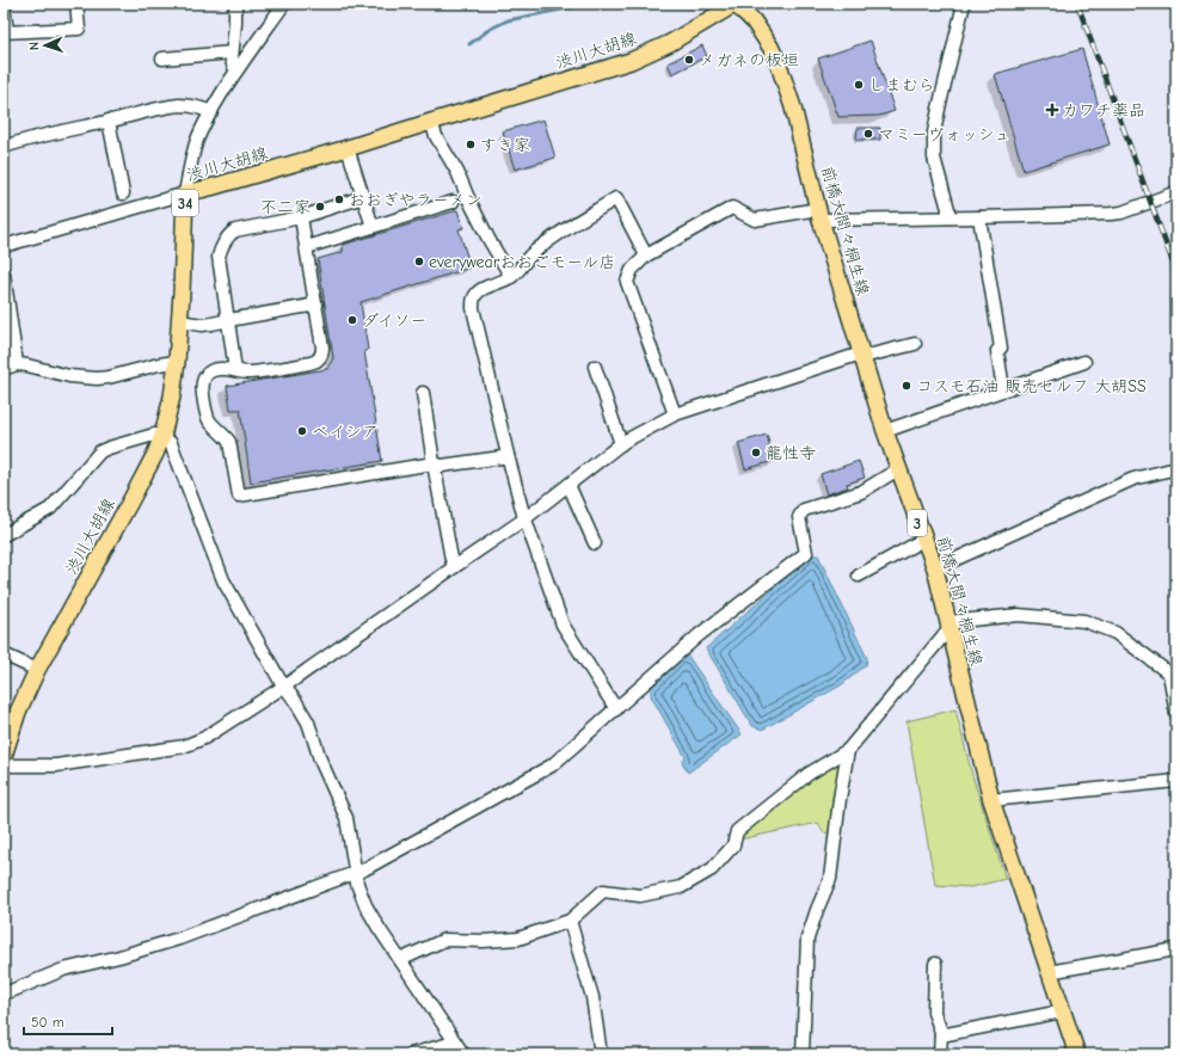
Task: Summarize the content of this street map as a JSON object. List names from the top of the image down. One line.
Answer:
{"streets":{"main road":["渋川大胡線","34","前橋大間々桐生線","3"]},"crossings":[["渋川大胡線","前橋大間々桐生線"]],"places":{"other":["メガネの板垣","しまむら","マミーヴォッシュ","すき家","おおぎやラーメン","不二家","everywearおおごモール店","ダイソー","コスモ石油 販売セルフ 大胡SS","ベイシア","龍性寺"],"health":["カワチ薬品"]},"scale_bar":"50 m","north":"left"}
